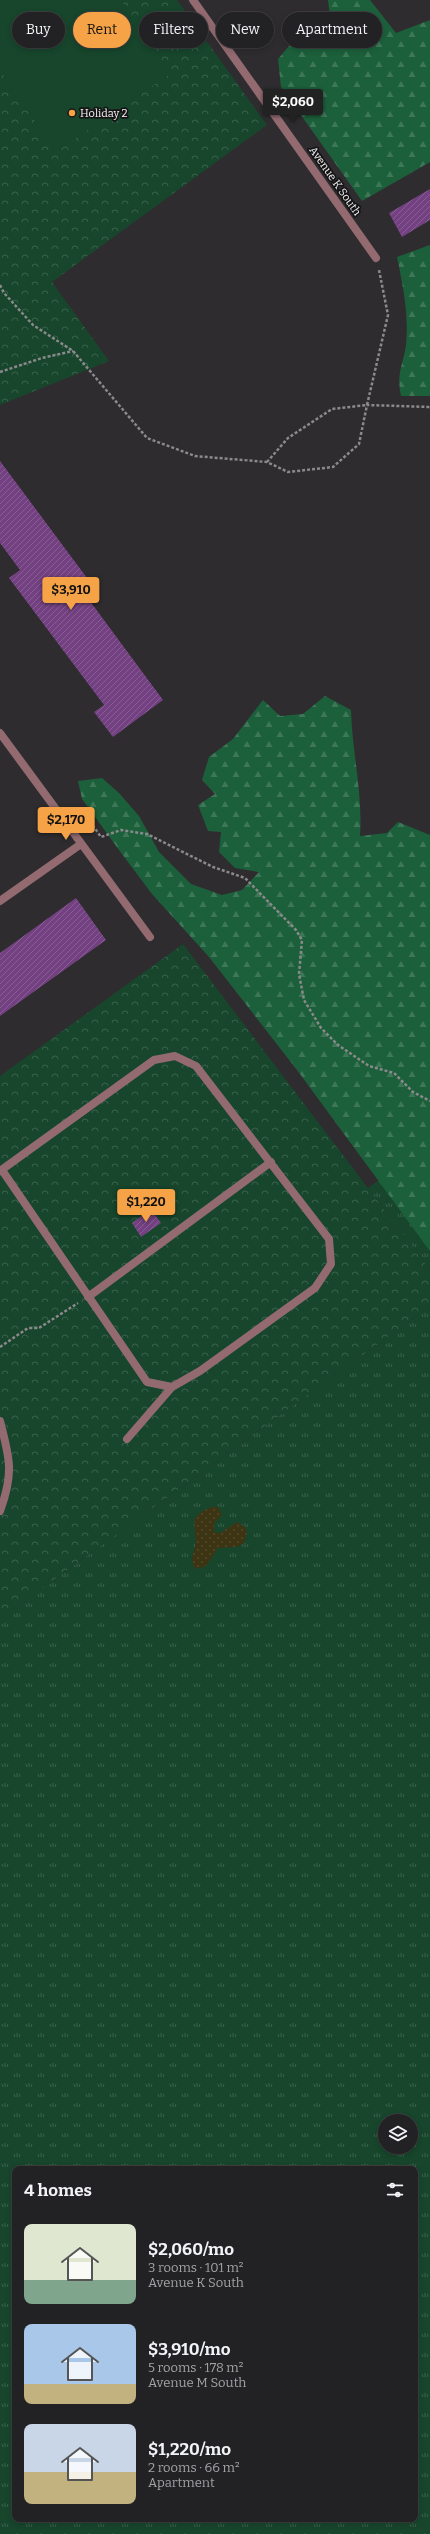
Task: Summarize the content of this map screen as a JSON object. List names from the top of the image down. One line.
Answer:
{"streets":{"street":["Avenue K South"]},"places":["Holiday 2"],"page":{"chip":["Buy","Rent","Filters","New","Apartment"],"price":["$2,060","$3,910","$2,170","$1,220"],"heading":"4 homes","list":[{"name":"$2,060/mo","note":"3 rooms · 101 m² · Avenue K South"},{"name":"$3,910/mo","note":"5 rooms · 178 m² · Avenue M South"},{"name":"$1,220/mo","note":"2 rooms · 66 m² · Apartment"}]}}
